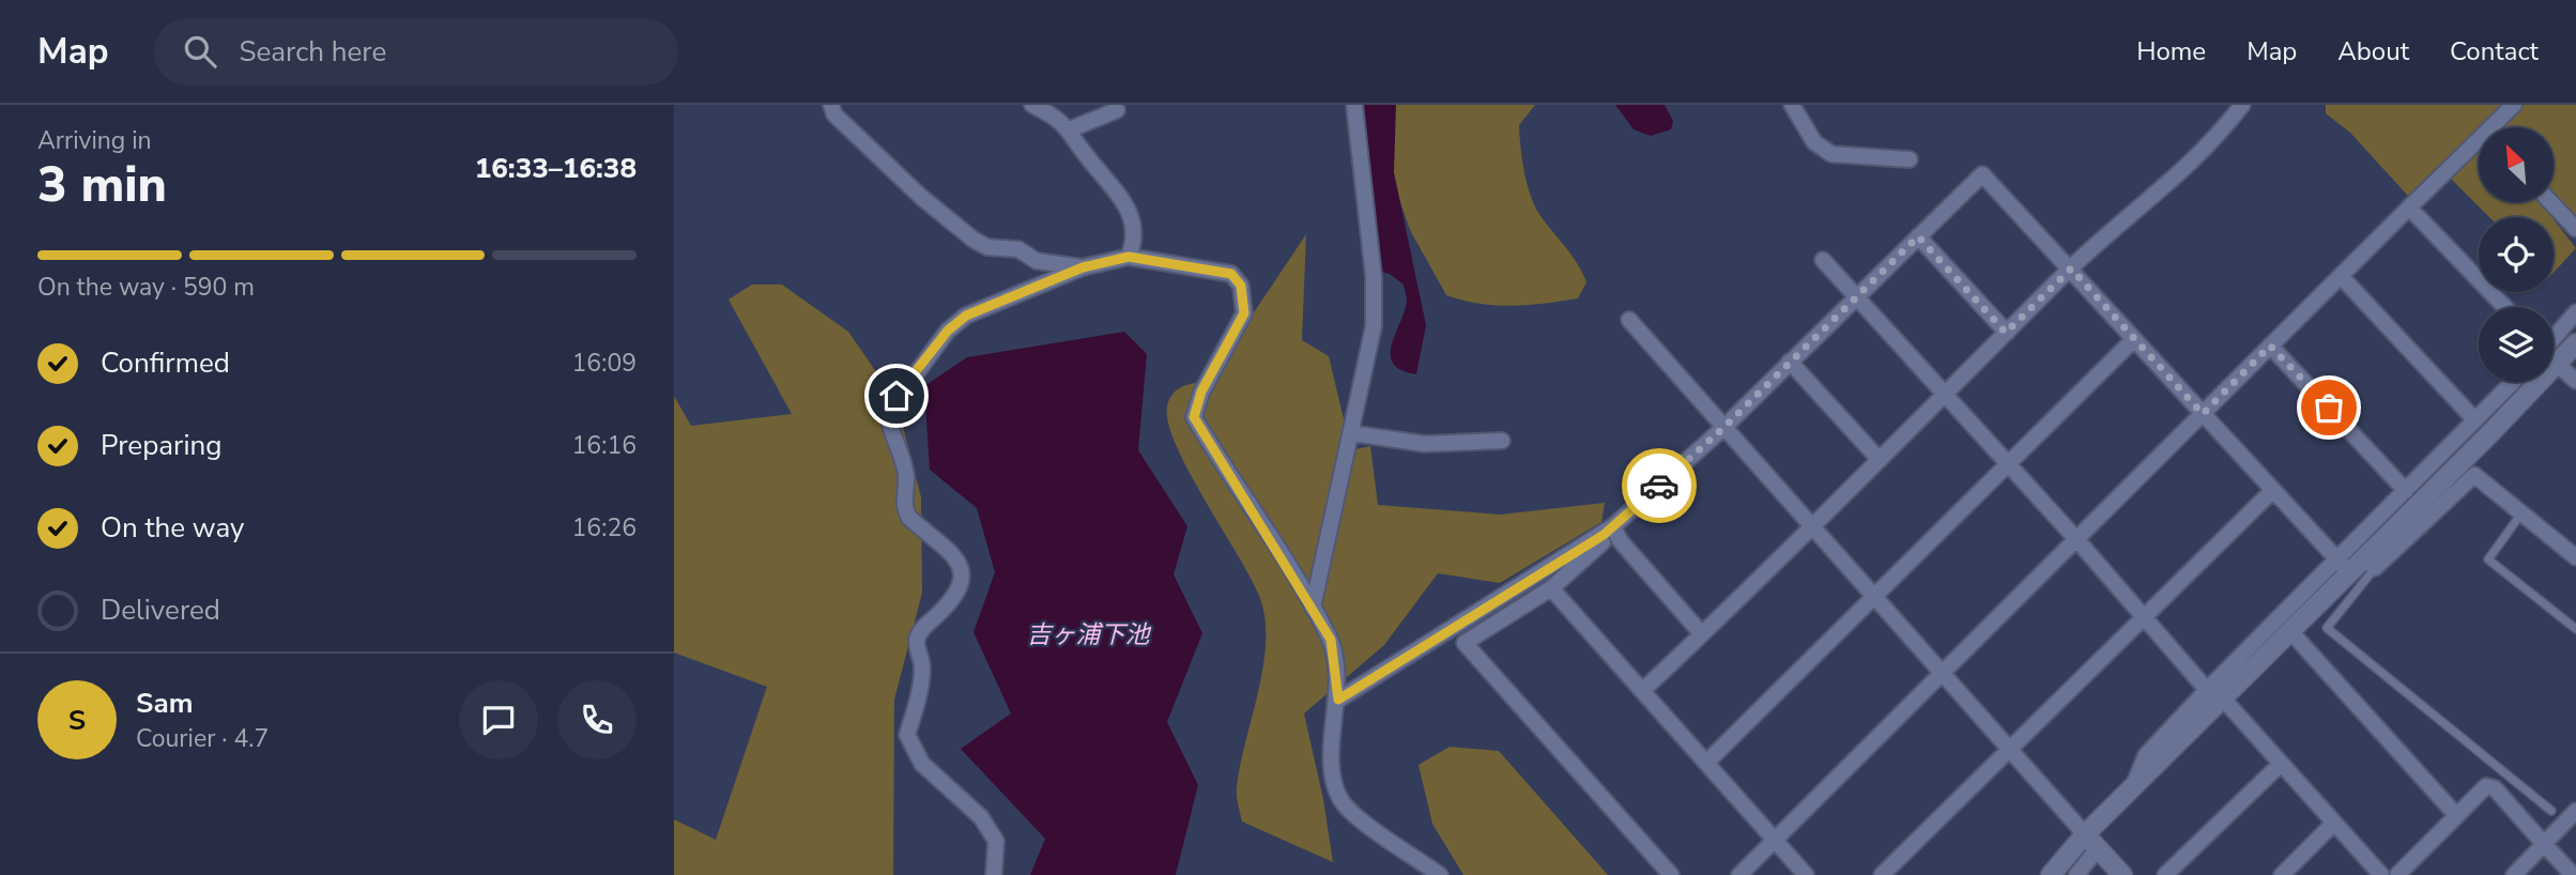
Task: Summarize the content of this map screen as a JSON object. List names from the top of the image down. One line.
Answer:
{"water":["吉ヶ浦下池"],"north":"top left","page":{"header":"Map","search":"Search here","nav":["Home","Map","About","Contact"],"heading":["3 min","Arriving in","16:33–16:38"],"panel":["Sam","Courier · 4.7"],"bar":"On the way · 590 m","list":[["Confirmed","16:09"],["Preparing","16:16"],["On the way","16:26"],"Delivered"],"round":"S"}}
